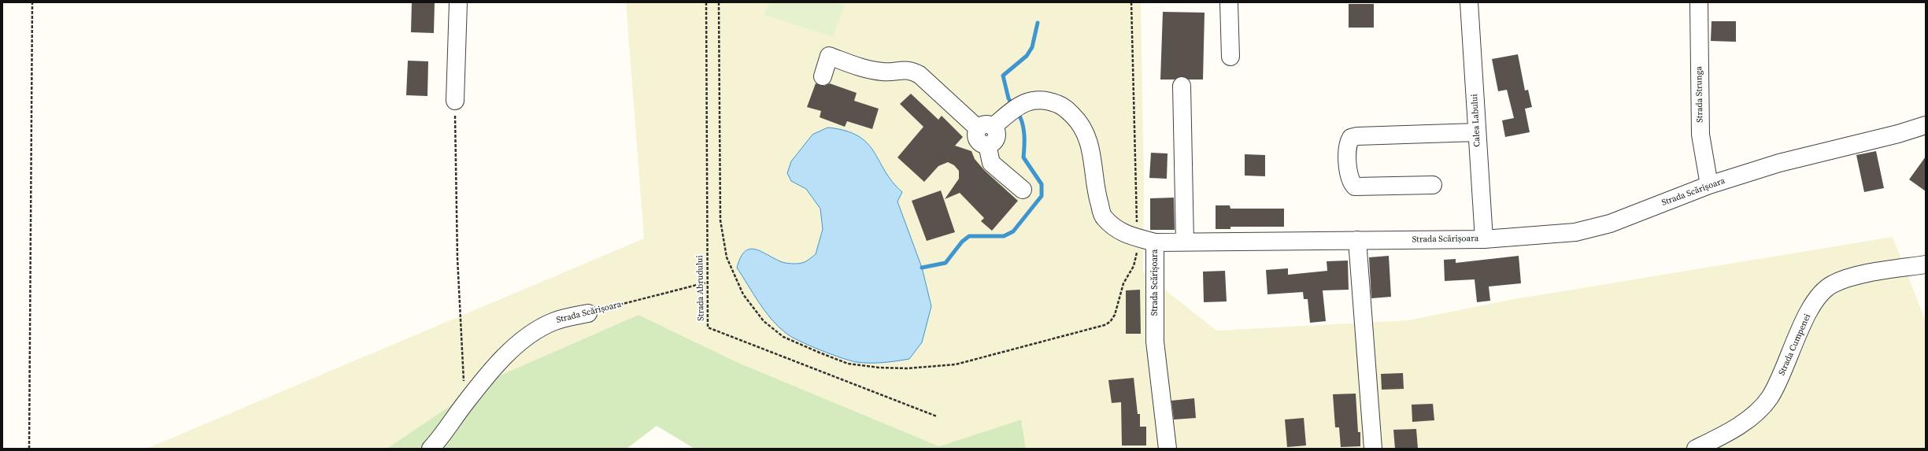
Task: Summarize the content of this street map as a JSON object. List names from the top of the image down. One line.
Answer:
{"streets":{"street":["Strada Strunga","Calea Labului","Strada Scărișoara","Strada Cumpenei"],"path":["Strada Abrudului"]},"crossings":[["Strada Strunga","Strada Scărișoara"],["Calea Labului","Strada Scărișoara"],["Strada Scărișoara","Strada Abrudului"]]}
